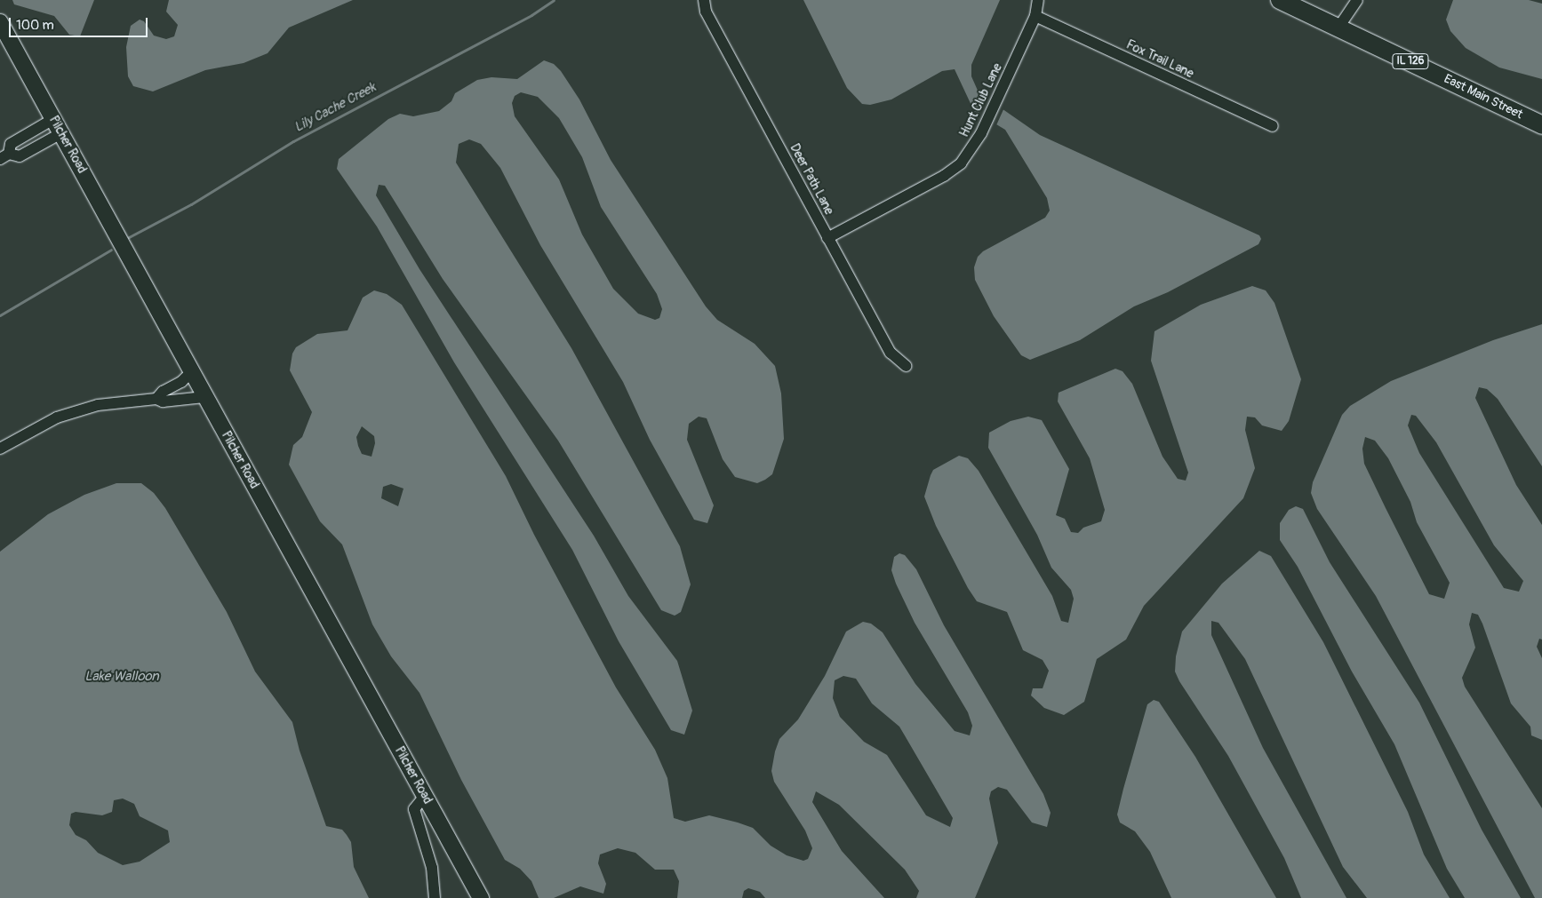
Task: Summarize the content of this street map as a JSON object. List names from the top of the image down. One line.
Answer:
{"streets":{"main road":["IL 126","East Main Street"],"street":["Fox Trail Lane","Hunt Club Lane","Pilcher Road","Deer Path Lane"]},"crossings":[["Fox Trail Lane","Hunt Club Lane"],["Hunt Club Lane","Deer Path Lane"]],"water":["Lily Cache Creek","Lake Walloon"],"scale_bar":"100 m"}
